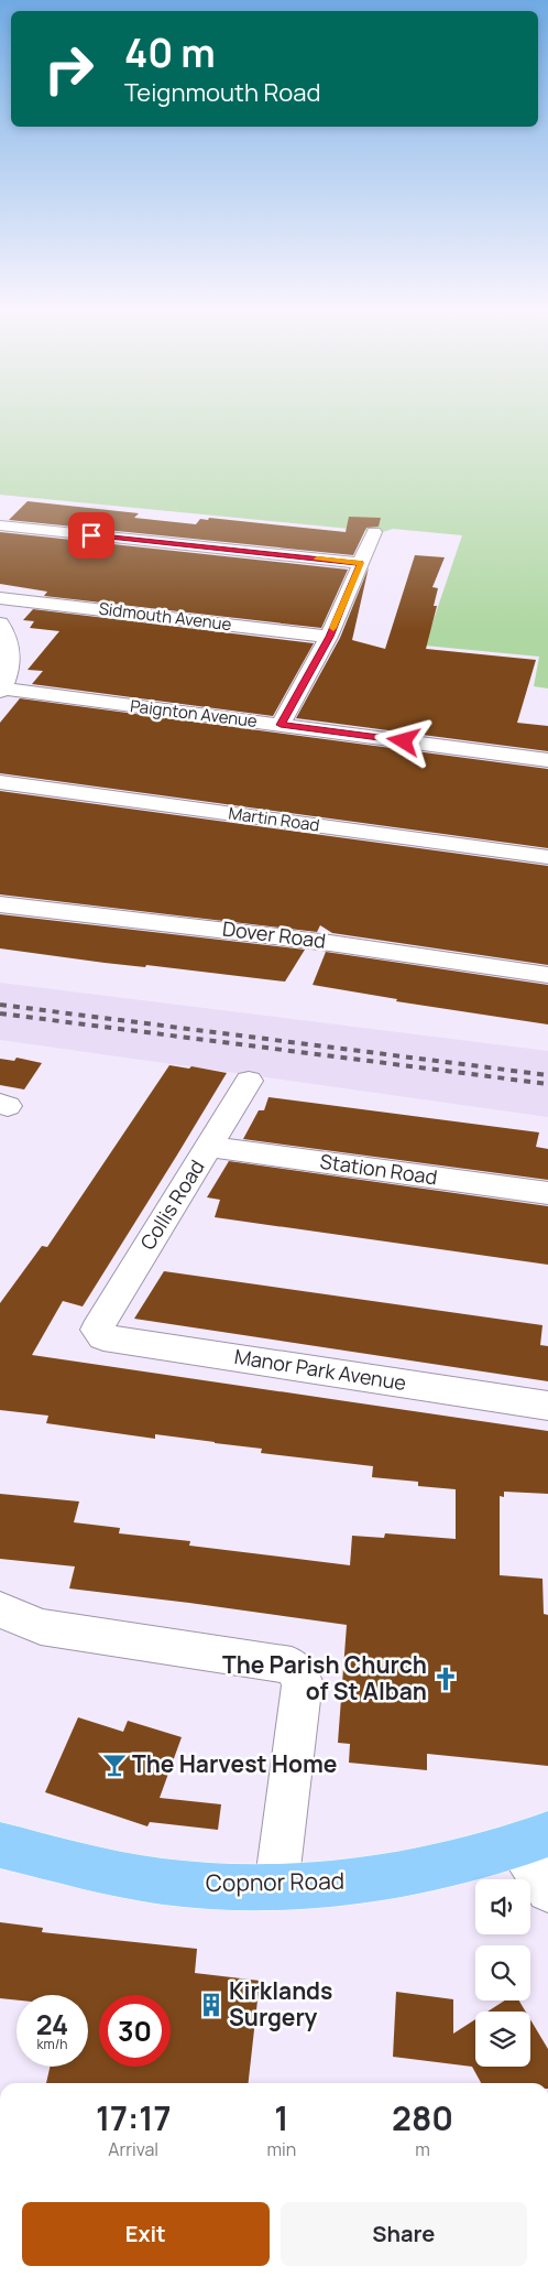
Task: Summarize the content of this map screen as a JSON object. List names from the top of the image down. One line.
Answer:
{"streets":{"main road":["Copnor Road"],"street":["Sidmouth Avenue","Paignton Avenue","Martin Road","Dover Road","Station Road","Collis Road","Manor Park Avenue"]},"crossings":[["Station Road","Collis Road"],["Collis Road","Manor Park Avenue"]],"places":{"church":["The Parish Church of St Alban"],"bar":["The Harvest Home"],"building":["Kirklands Surgery"]},"page":{"turn":["40 m","Teignmouth Road"],"speed":"24 km/h","limit":"30","eta":["17:17","Arrival","1","min","280","m"],"buttons":["Exit","Share"]}}
